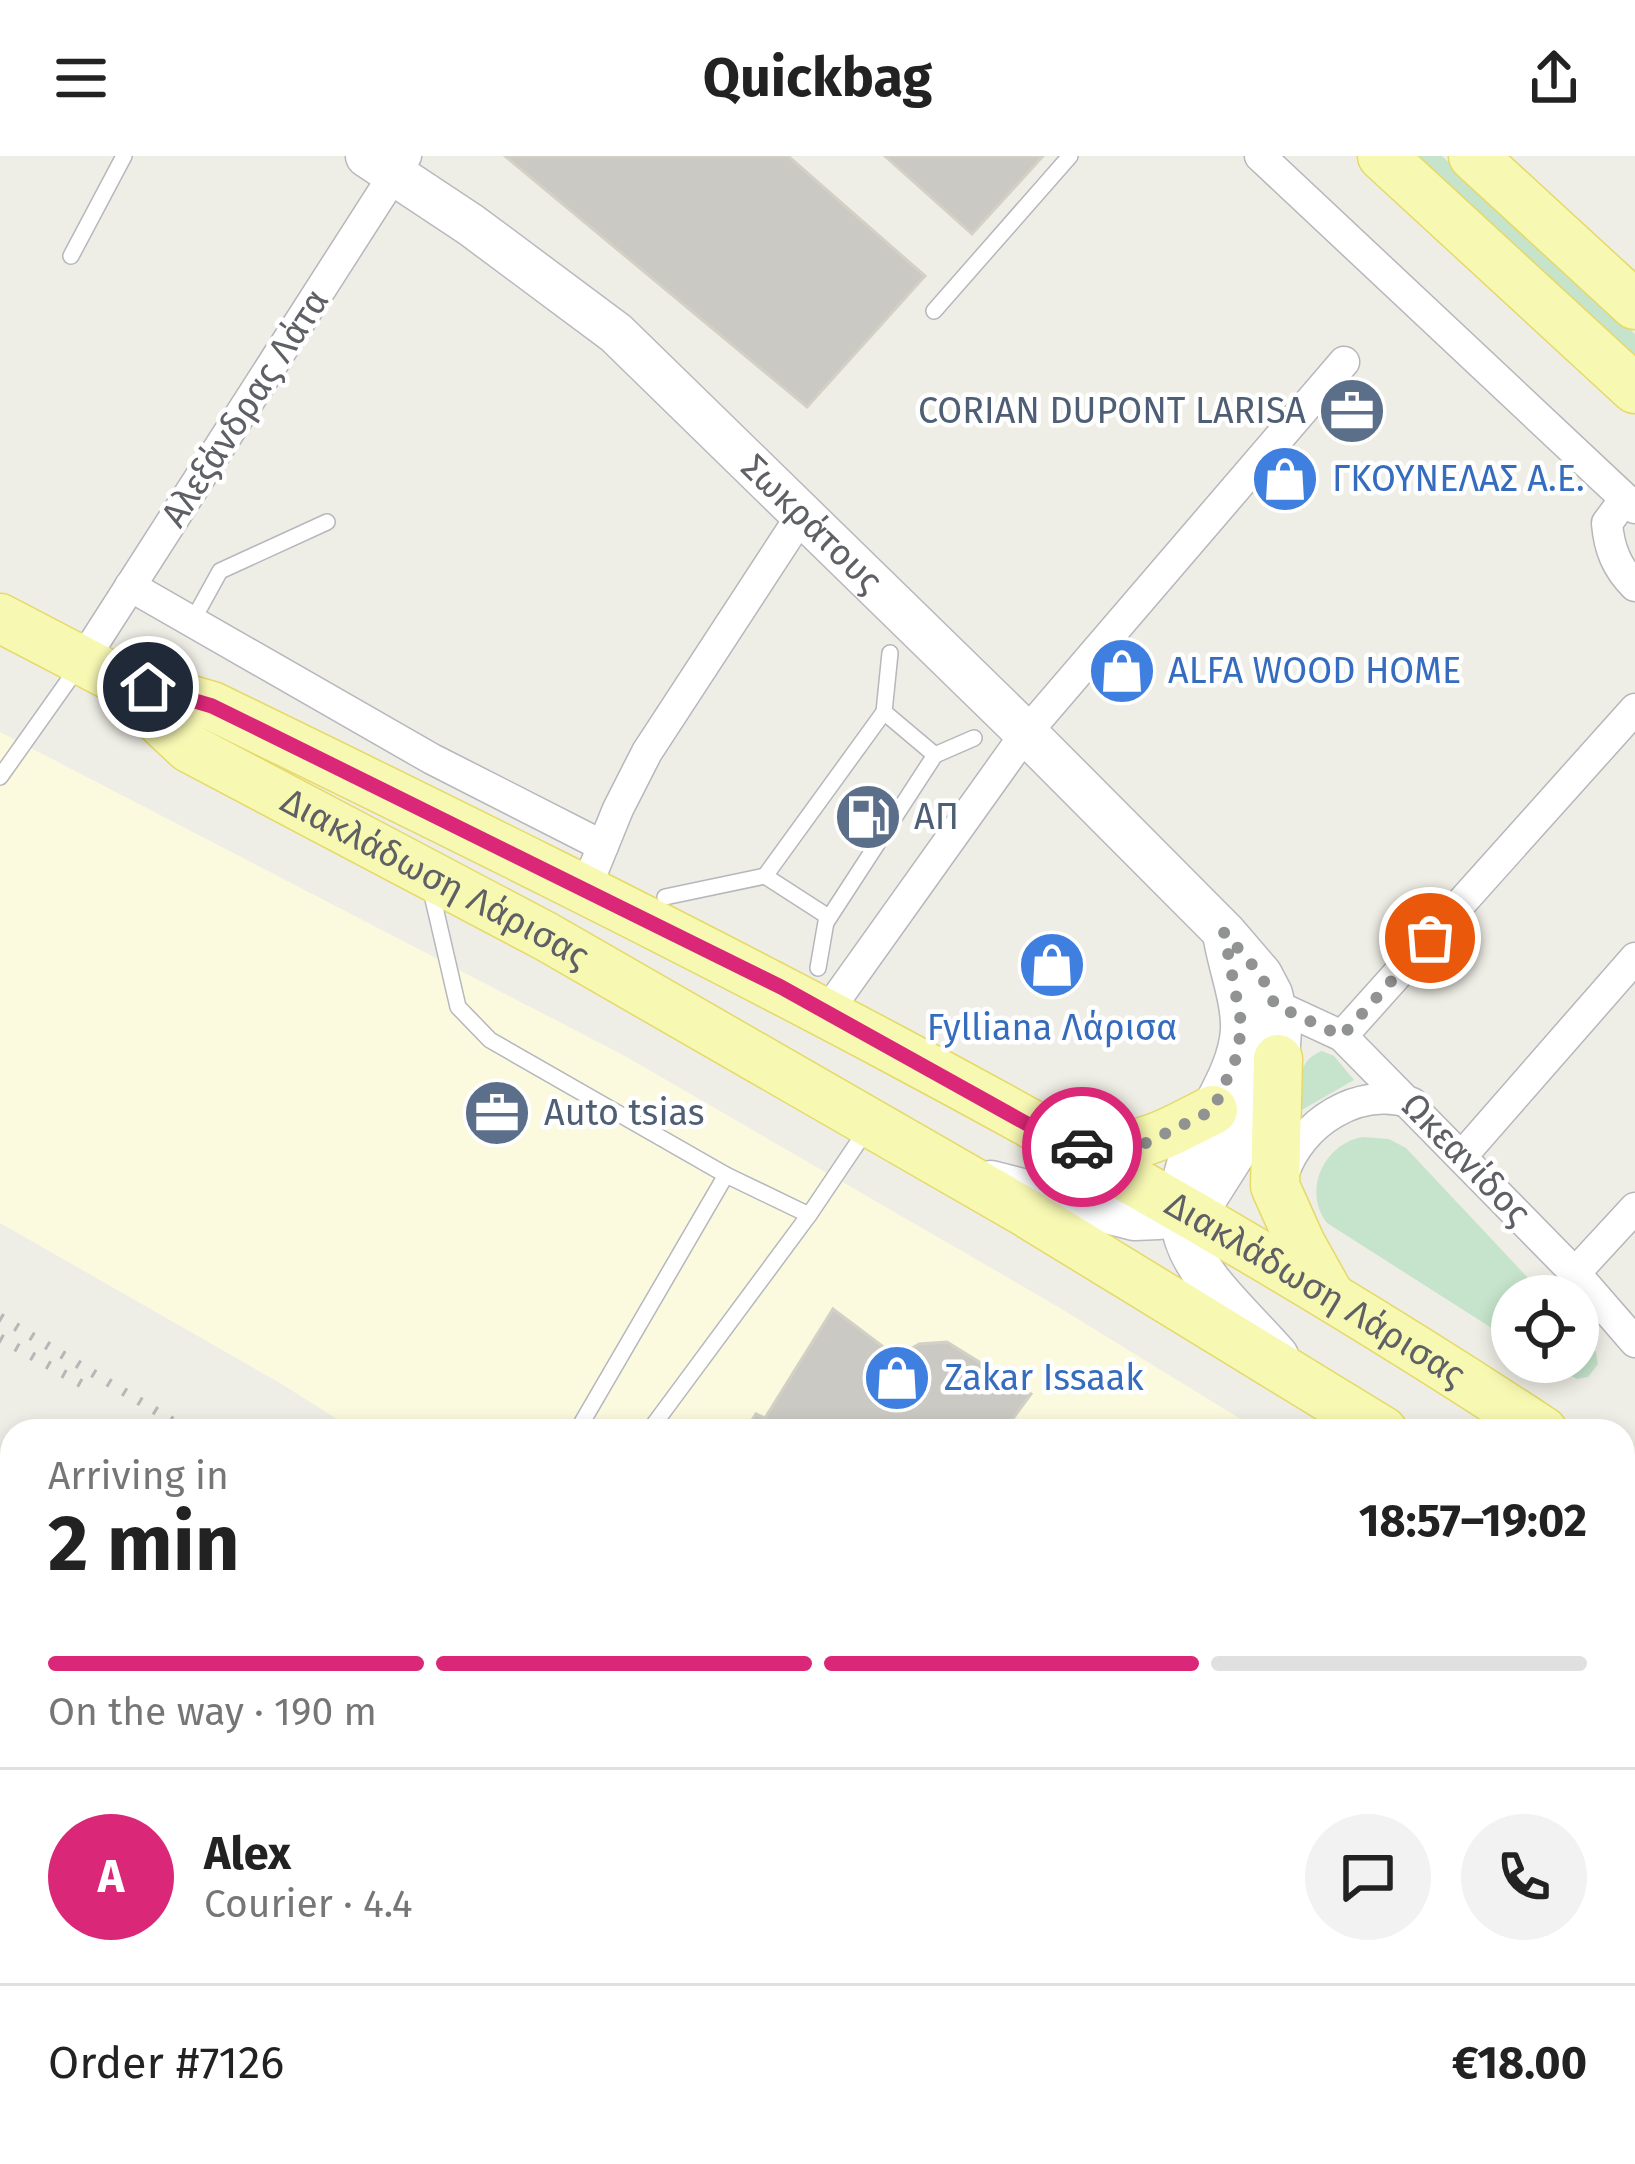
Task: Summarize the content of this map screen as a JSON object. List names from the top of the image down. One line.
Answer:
{"streets":{"main road":["Σωκράτους","Διακλάδωση Λάρισας"],"street":["Αλεξάνδρας Λάτα","Ωκεανίδος"]},"crossings":[["Αλεξάνδρας Λάτα","Σωκράτους"],["Αλεξάνδρας Λάτα","Διακλάδωση Λάρισας"],["Σωκράτους","Διακλάδωση Λάρισας"],["Σωκράτους","Ωκεανίδος"]],"places":{"office":["CORIAN DUPONT LARISA","Auto tsias"],"shop":["ΓΚΟΥΝΕΛΑΣ Α.Ε.","ALFA WOOD HOME","Fylliana Λάρισα","Zakar Issaak"],"fuel station":["ΑΠ"]},"page":{"header":"Quickbag","heading":["2 min","Arriving in","18:57–19:02"],"panel":["Alex","Courier · 4.4","Order #7126","€18.00"],"bar":"On the way · 190 m","round":"A"}}
